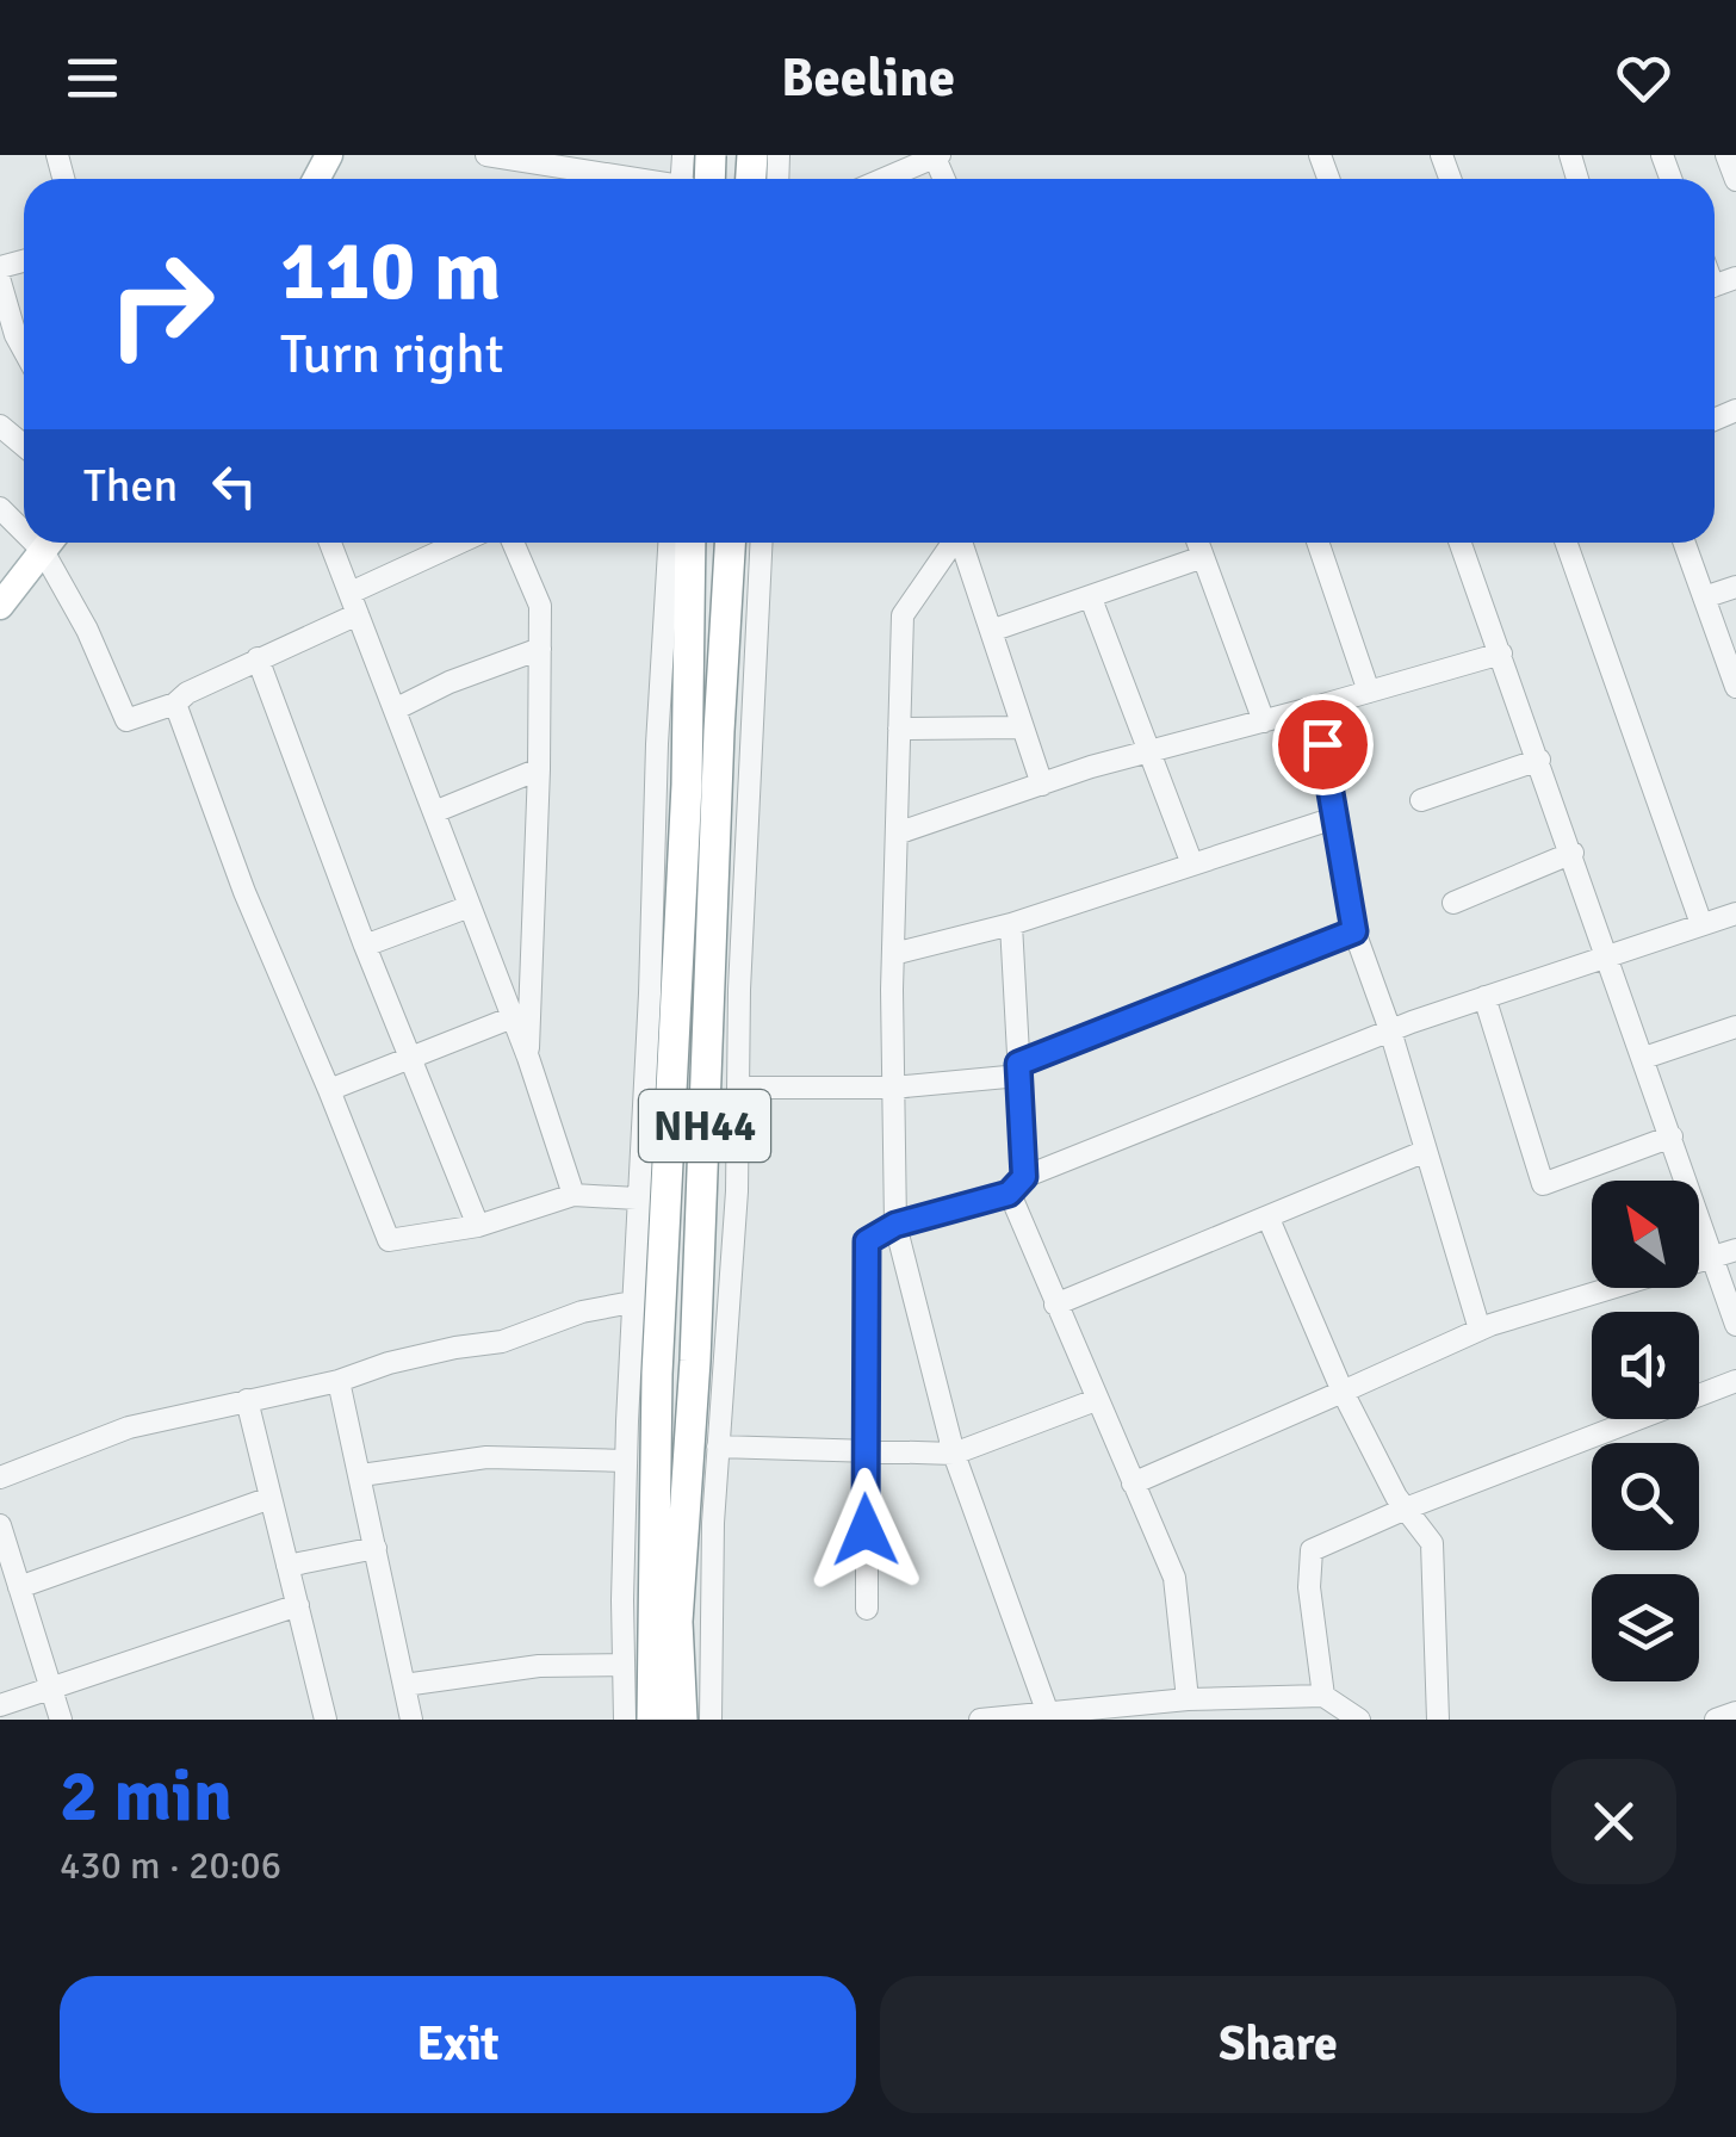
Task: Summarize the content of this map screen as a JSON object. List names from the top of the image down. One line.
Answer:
{"streets":{"highway":["NH44"]},"north":"top left","page":{"header":"Beeline","turn":["110 m","Turn right"],"then":"Then","heading":["2 min","430 m · 20:06"],"buttons":["Exit","Share"]}}
